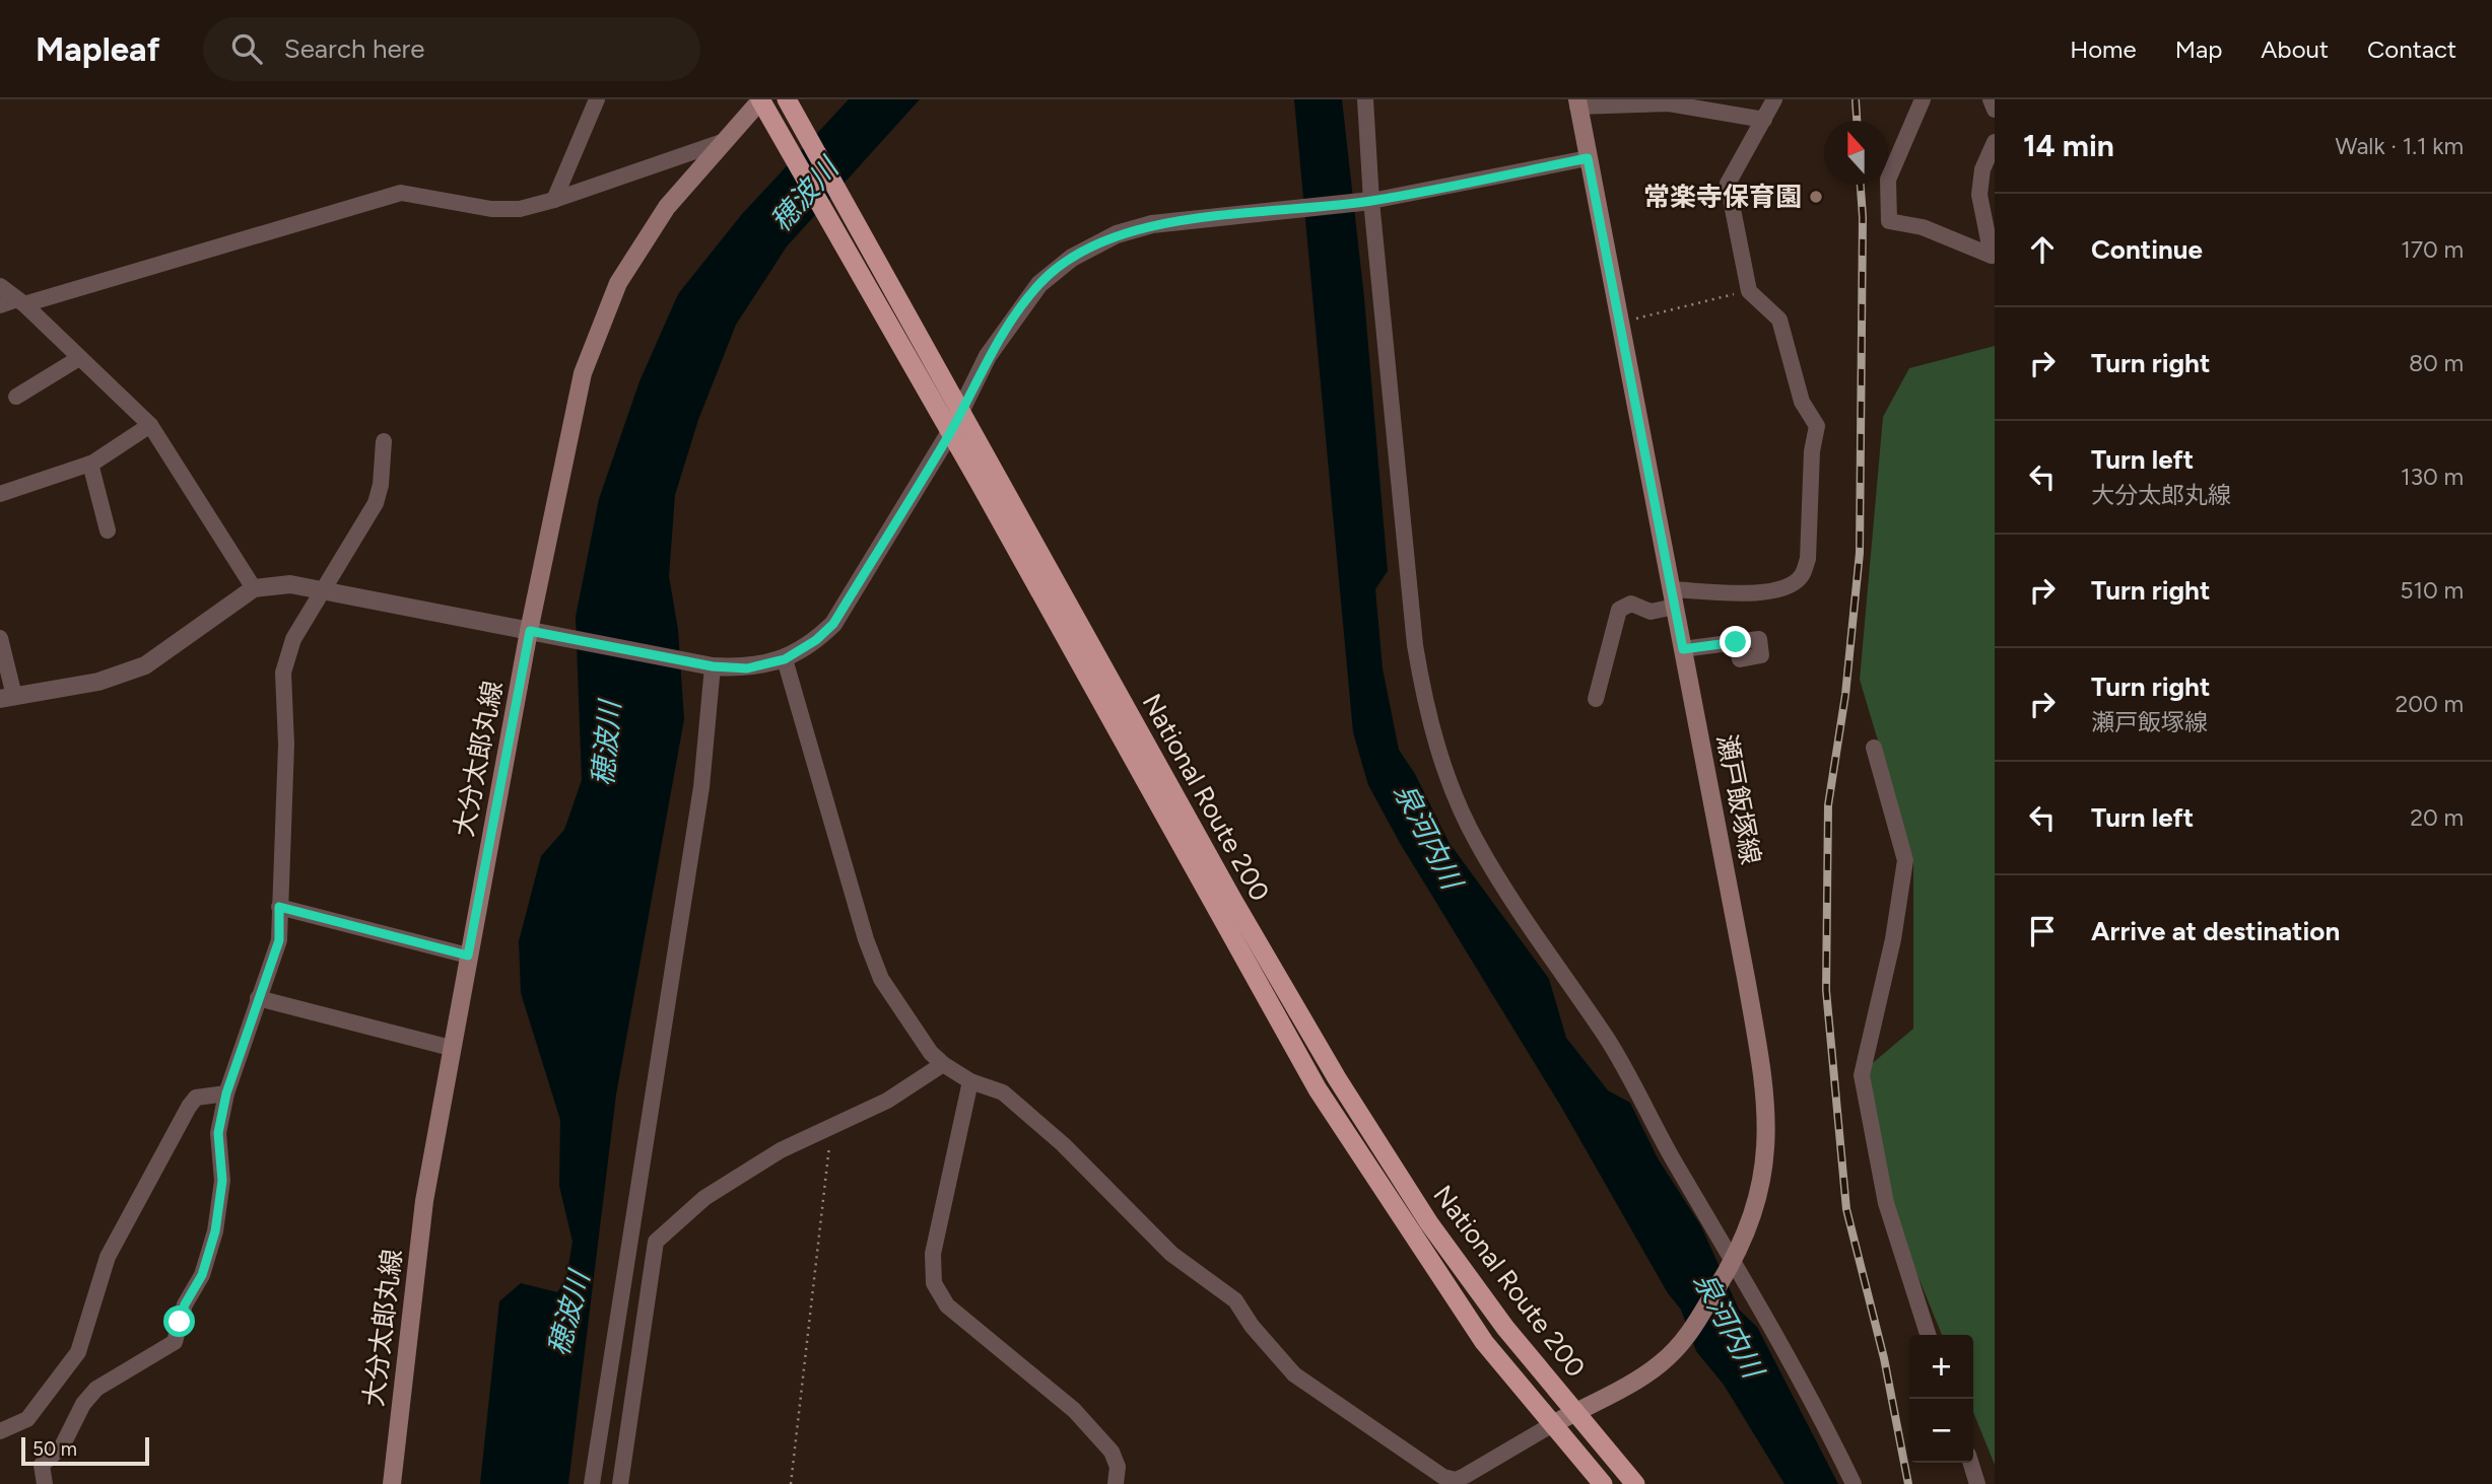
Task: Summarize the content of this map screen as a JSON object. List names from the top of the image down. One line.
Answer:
{"streets":{"highway":["National Route 200"],"main road":["大分太郎丸線","瀬戸飯塚線"]},"crossings":[["大分太郎丸線","National Route 200"],["National Route 200","瀬戸飯塚線"]],"water":["穂波川","泉河内川"],"places":["常楽寺保育園"],"scale_bar":"50 m","north":"top","page":{"header":"Mapleaf","search":"Search here","nav":["Home","Map","About","Contact"],"heading":["14 min","Walk · 1.1 km"],"list":[["Continue","170 m"],["Turn right","80 m"],["Turn left","大分太郎丸線","130 m"],["Turn right","510 m"],["Turn right","瀬戸飯塚線","200 m"],["Turn left","20 m"],"Arrive at destination"],"map_buttons":["+","−"],"scale":"50 m"}}
